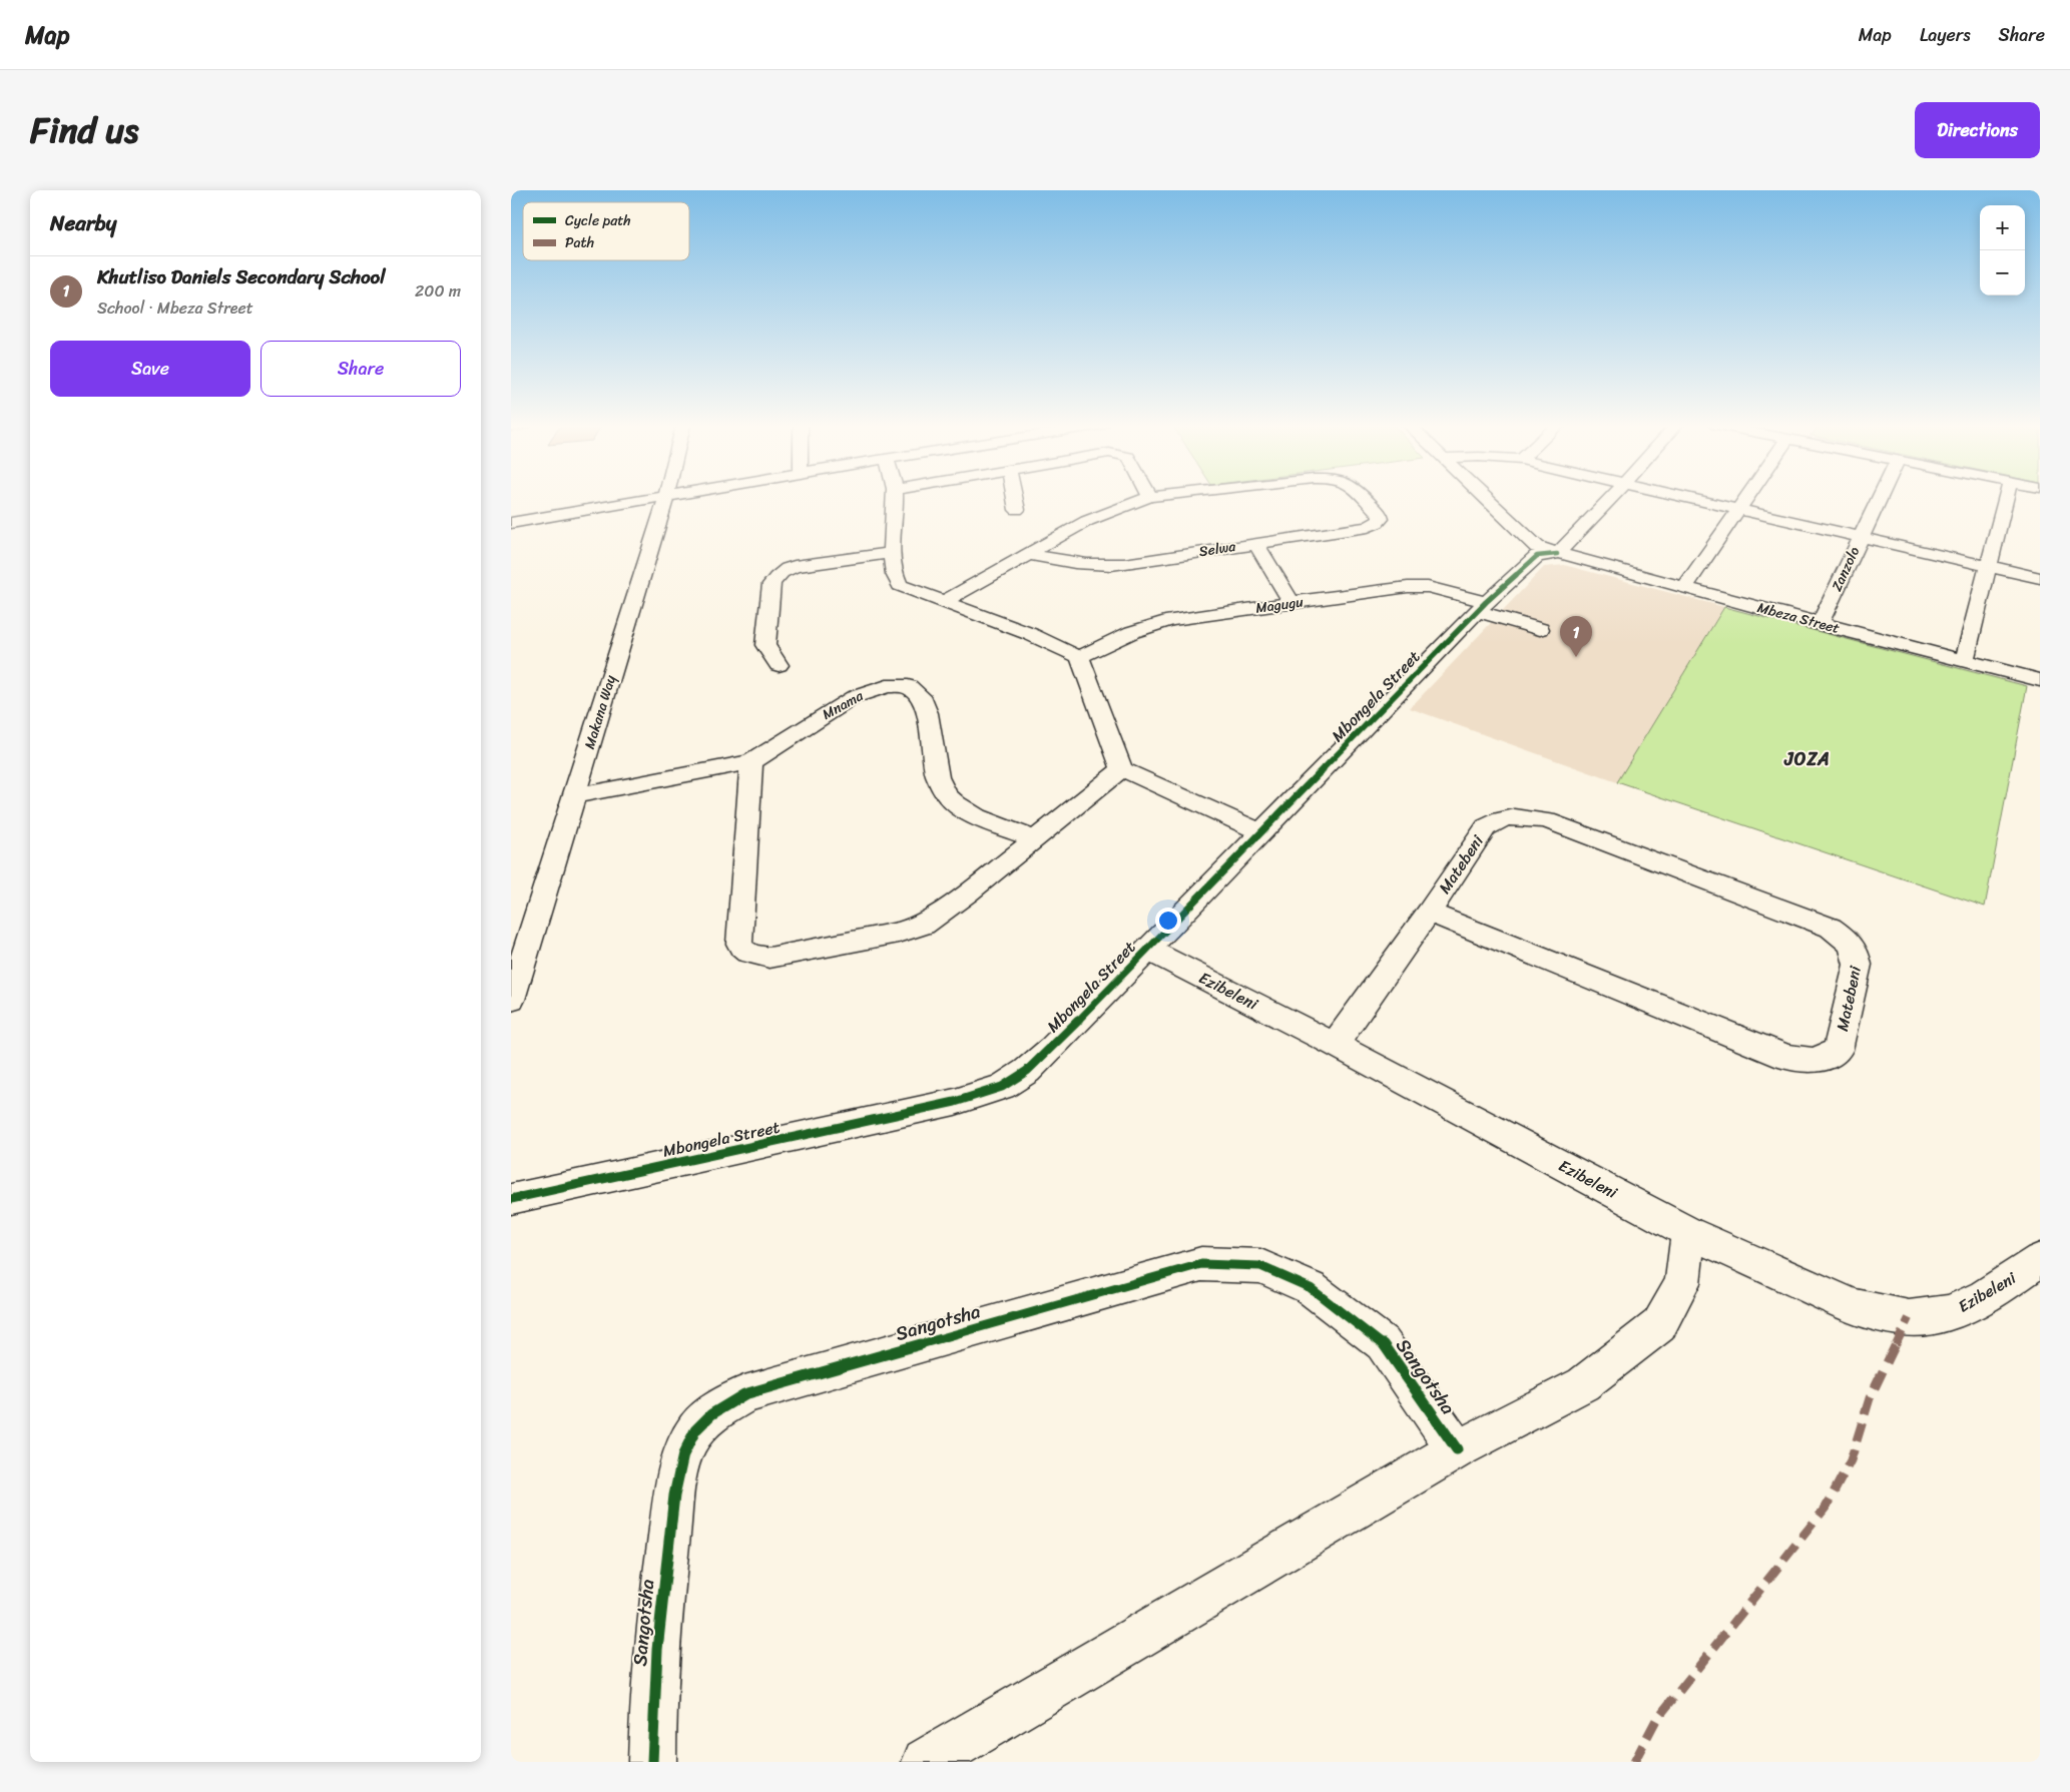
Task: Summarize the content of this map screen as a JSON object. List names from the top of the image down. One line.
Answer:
{"streets":{"street":["Selwa","Zanzolo","Magugu","Mbeza Street","Mbongela Street","Mnama","Makana Way","Matebeni","Ezibeleni","Sangotsha"]},"crossings":[["Zanzolo","Mbeza Street"],["Magugu","Mbongela Street"],["Mbeza Street","Mbongela Street"],["Mbongela Street","Ezibeleni"],["Mnama","Makana Way"],["Matebeni","Ezibeleni"]],"districts":["JOZA"],"legend":["Cycle path","Path"],"page":{"header":"Map","nav":["Map","Layers","Share"],"title":"Find us","buttons":["Directions",["Save","Share"]],"heading":"Nearby","map_buttons":["+","−"],"list":[{"mark":"1","name":"Khutliso Daniels Secondary School","note":"School · Mbeza Street","value":"200 m"}],"pins":"1"}}
